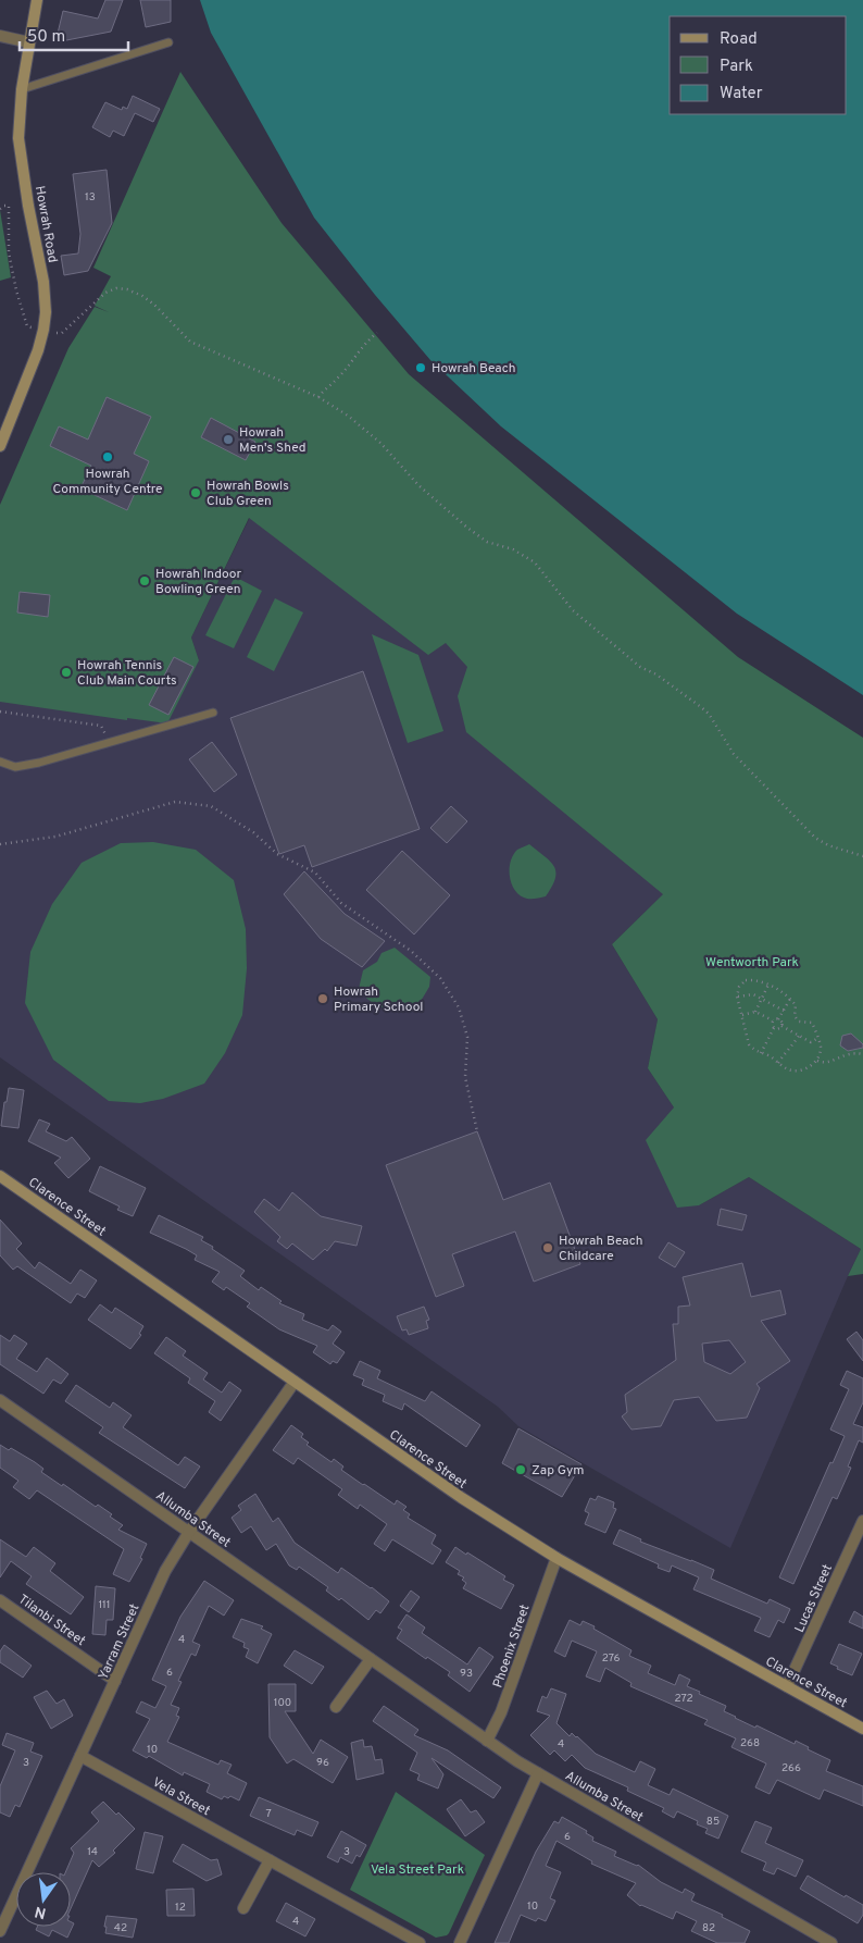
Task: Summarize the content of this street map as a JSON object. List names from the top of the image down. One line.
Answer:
{"streets":{"main road":["Howrah Road","Clarence Street"],"street":["Allumba Street","Lucas Street","Tilanbi Street","Yarram Street","Phoenix Street","Vela Street"]},"crossings":[["Clarence Street","Lucas Street"],["Clarence Street","Yarram Street"],["Clarence Street","Phoenix Street"],["Allumba Street","Yarram Street"],["Allumba Street","Phoenix Street"],["Tilanbi Street","Yarram Street"],["Yarram Street","Vela Street"]],"parks":["Wentworth Park","Vela Street Park"],"places":["Howrah Beach","Howrah Men's Shed","Howrah Community Centre","Howrah Bowls Club Green","Howrah Indoor Bowling Green","Howrah Tennis Club Main Courts","Howrah Primary School","Howrah Beach Childcare","Zap Gym"],"house_numbers":["13","111","4","276","6","93","272","100","268","4","10","3","96","266","7","85","6","14","3","10","12","4","42","82"],"legend":["Road","Park","Water"],"scale_bar":"50 m","north":"bottom"}
